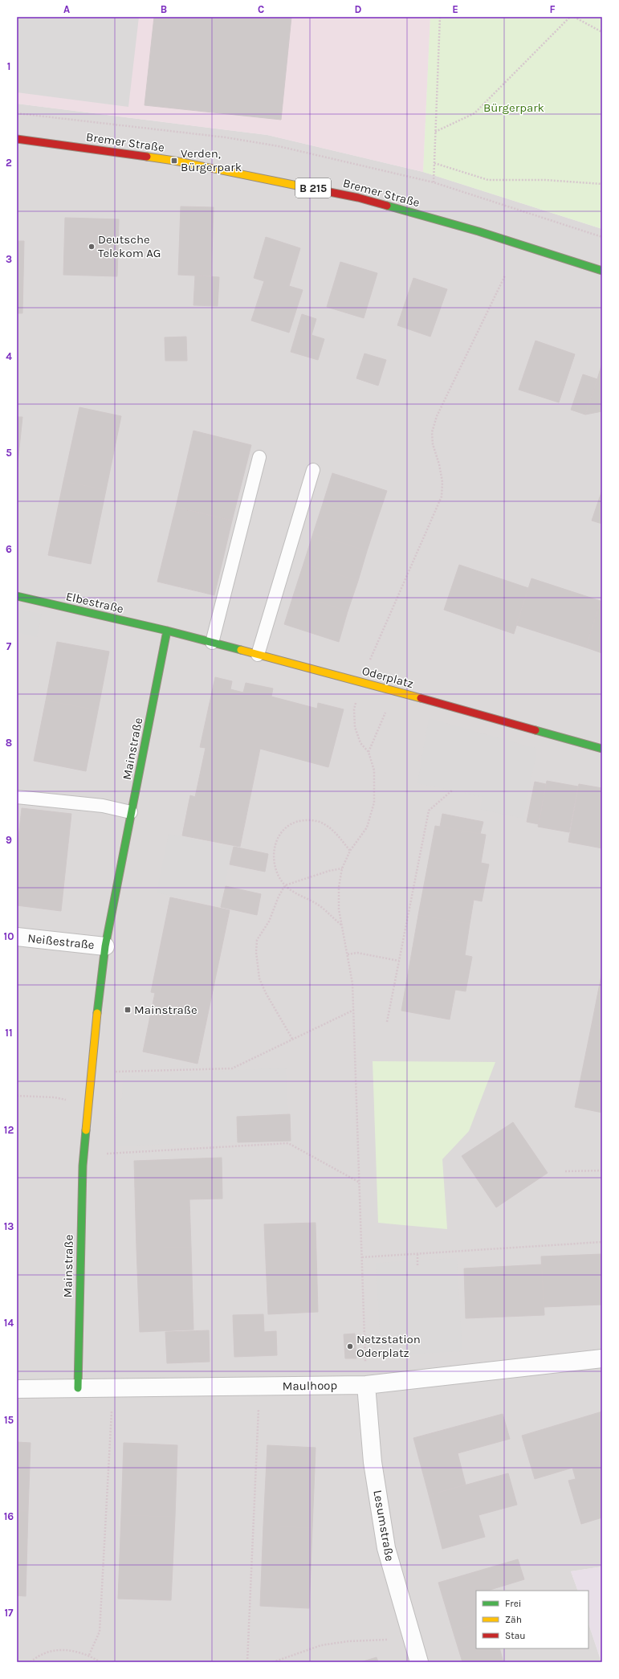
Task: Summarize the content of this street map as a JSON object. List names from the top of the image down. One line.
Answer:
{"streets":{"street":["Bremer Straße","B 215","Elbestraße","Oderplatz","Mainstraße","Neißestraße","Maulhoop","Lesumstraße"]},"crossings":[["Elbestraße","Oderplatz"],["Elbestraße","Mainstraße"],["Oderplatz","Mainstraße"],["Mainstraße","Neißestraße"],["Mainstraße","Maulhoop"],["Maulhoop","Lesumstraße"]],"parks":["Bürgerpark"],"places":{"transit":["Verden, Bürgerpark","Mainstraße"],"other":["Deutsche Telekom AG","Netzstation Oderplatz"]},"legend":["Frei","Zäh","Stau"],"grid":{"columns":["A","B","C","D","E","F"],"rows":["1","2","3","4","5","6","7","8","9","10","11","12","13","14","15","16","17"]}}
